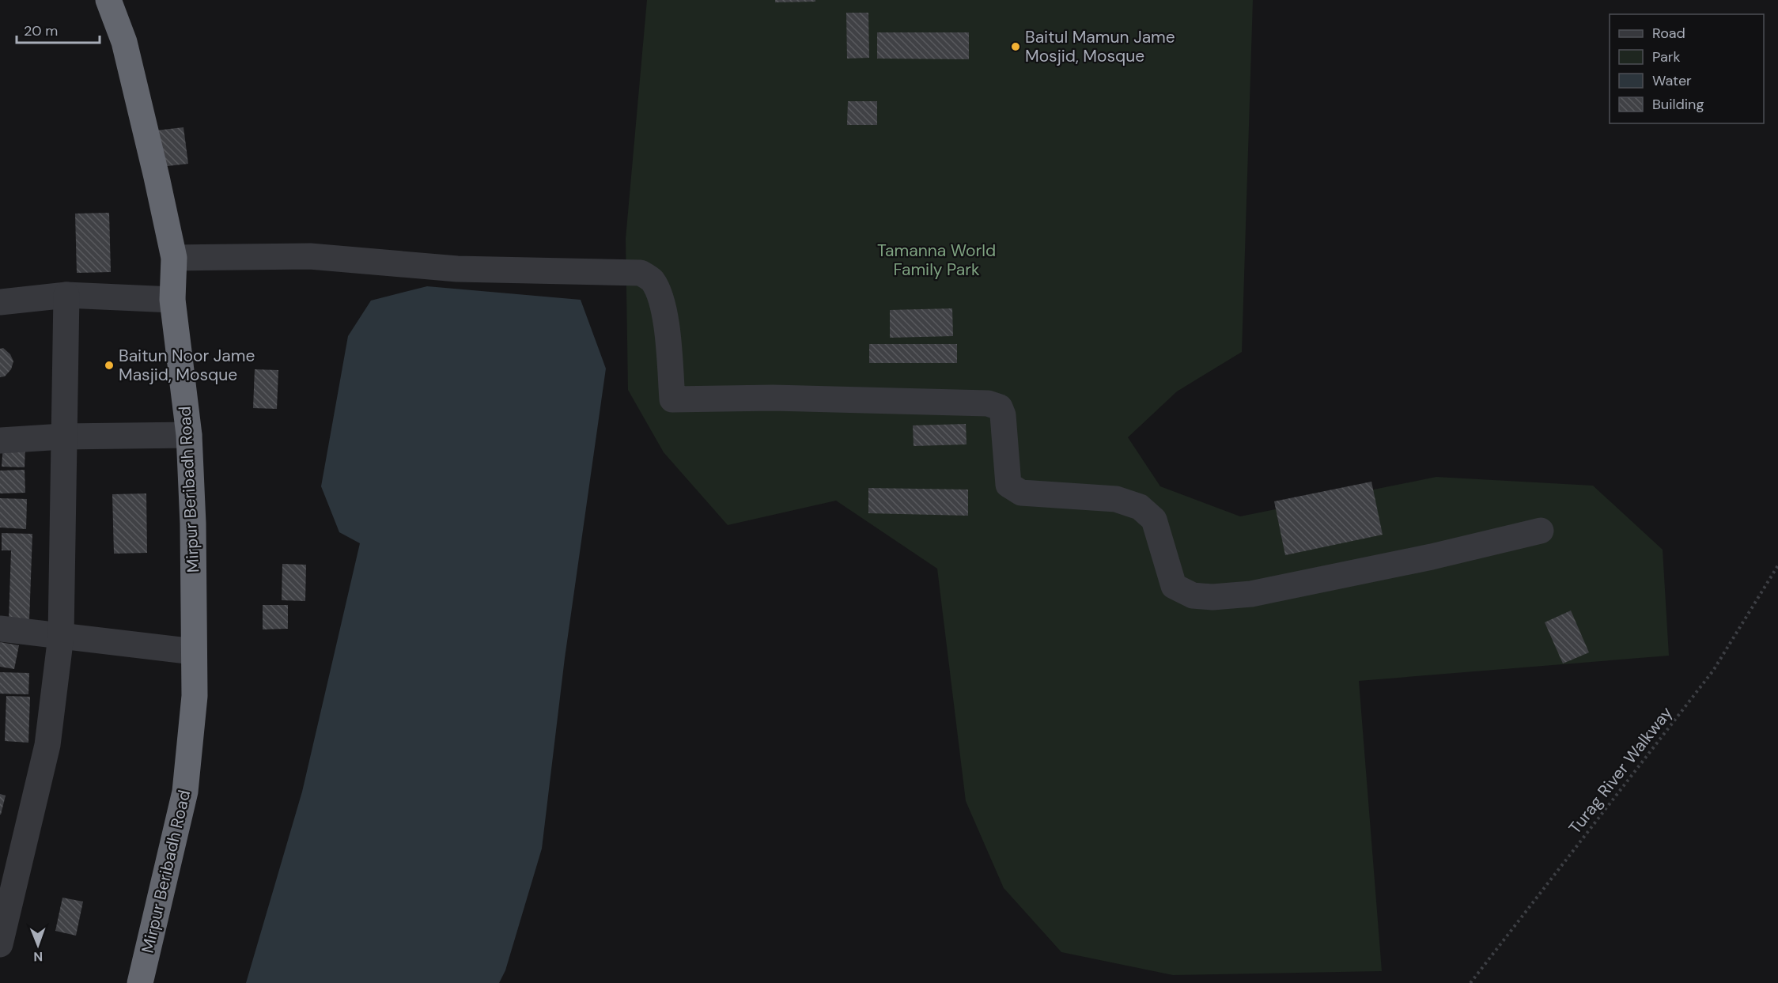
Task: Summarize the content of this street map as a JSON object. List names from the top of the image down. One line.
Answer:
{"streets":{"highway":["Mirpur Beribadh Road"],"path":["Turag River Walkway"]},"parks":["Tamanna World Family Park"],"places":["Baitul Mamun Jame Mosjid, Mosque","Baitun Noor Jame Masjid, Mosque"],"legend":["Road","Park","Water","Building"],"scale_bar":"20 m","north":"bottom"}
